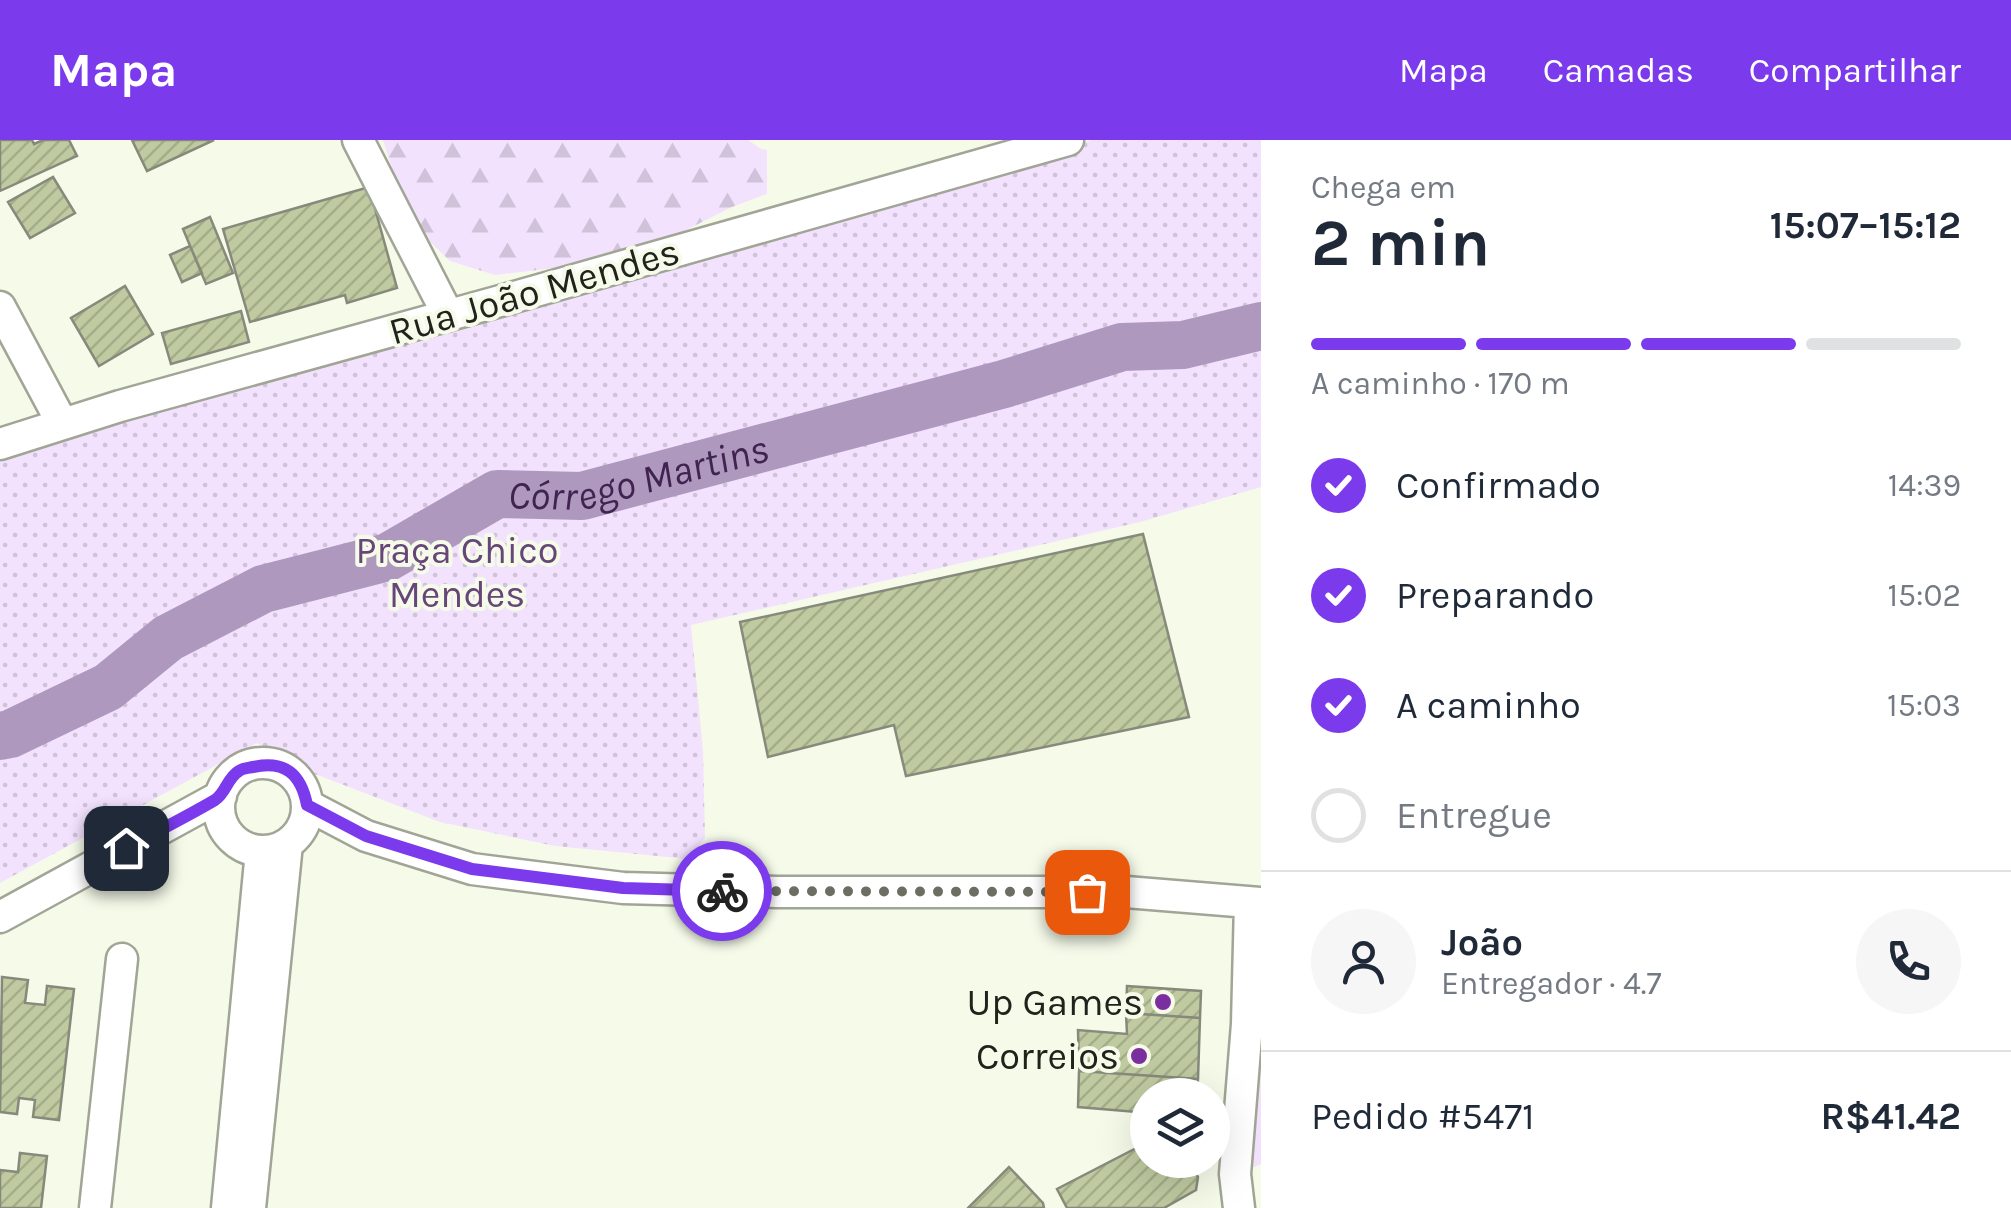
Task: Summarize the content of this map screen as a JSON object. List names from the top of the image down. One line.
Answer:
{"streets":{"street":["Rua João Mendes"]},"water":["Córrego Martins"],"parks":["Praça Chico Mendes"],"places":["Up Games","Correios"],"page":{"header":"Mapa","nav":["Mapa","Camadas","Compartilhar"],"heading":["2 min","Chega em","15:07–15:12"],"panel":["João","Entregador · 4.7","Pedido #5471","R$41.42"],"bar":"A caminho · 170 m","list":[["Confirmado","14:39"],["Preparando","15:02"],["A caminho","15:03"],"Entregue"]}}
